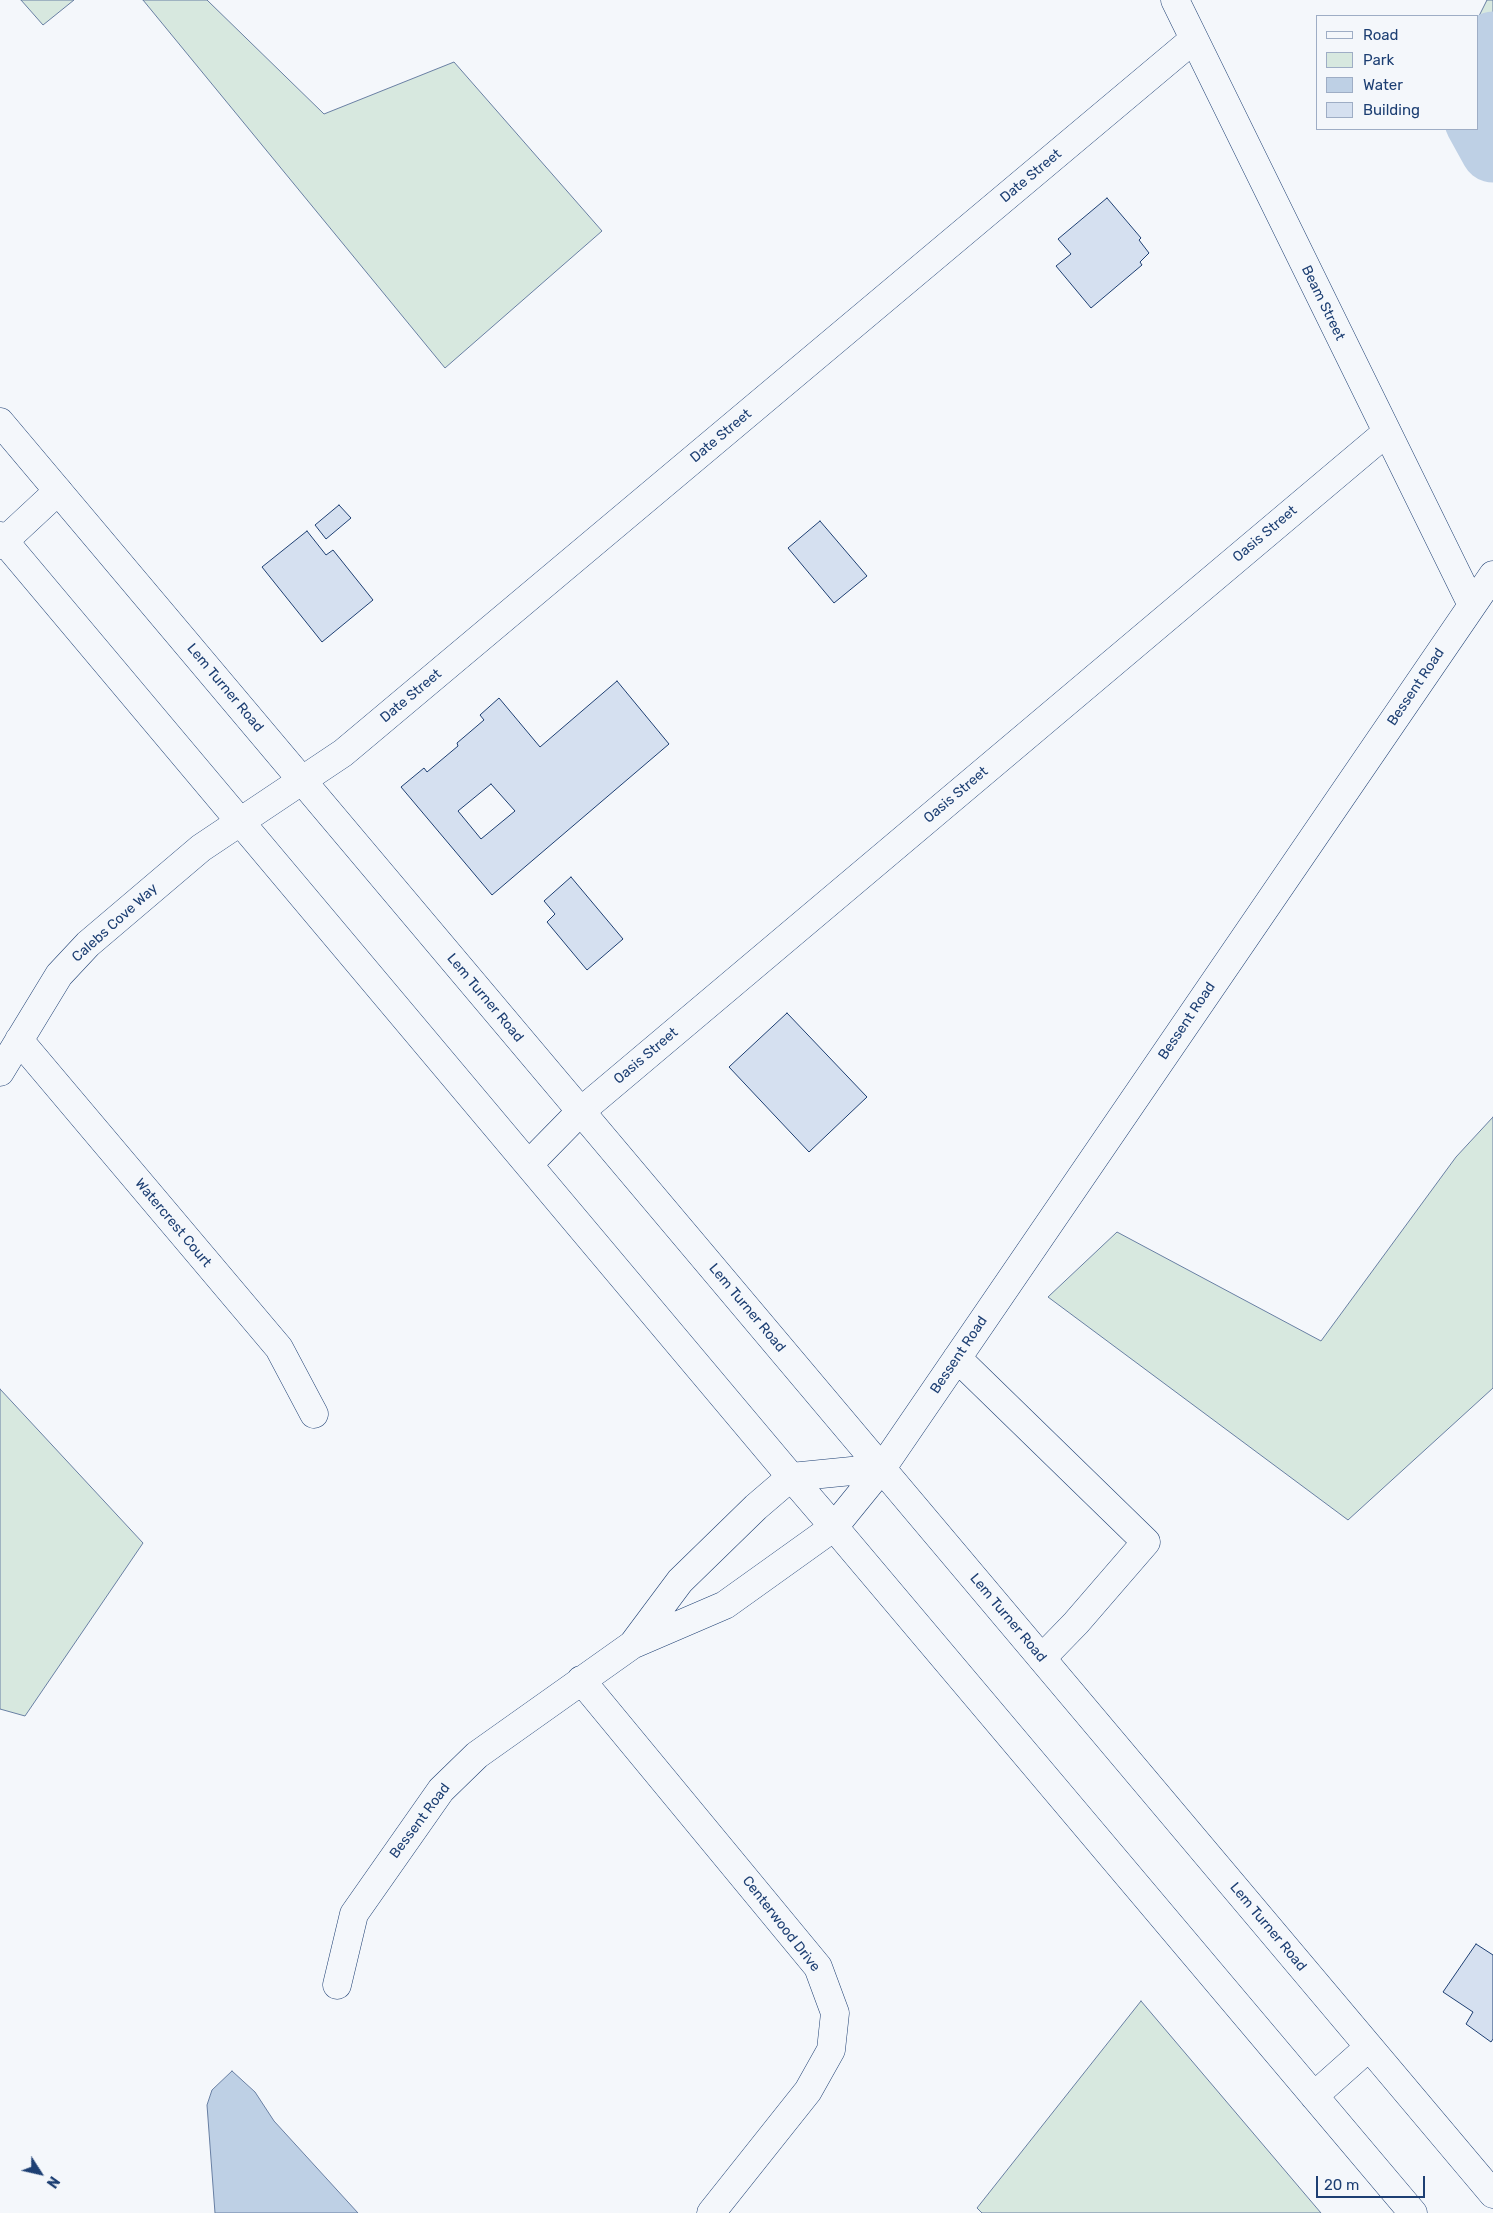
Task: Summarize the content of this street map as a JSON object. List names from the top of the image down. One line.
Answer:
{"streets":{"street":["Date Street","Beam Street","Oasis Street","Bessent Road","Lem Turner Road","Calebs Cove Way","Watercrest Court","Centerwood Drive"]},"crossings":[["Date Street","Beam Street"],["Date Street","Lem Turner Road"],["Date Street","Calebs Cove Way"],["Beam Street","Oasis Street"],["Beam Street","Bessent Road"],["Oasis Street","Lem Turner Road"],["Bessent Road","Lem Turner Road"],["Bessent Road","Centerwood Drive"],["Calebs Cove Way","Watercrest Court"]],"legend":["Road","Park","Water","Building"],"scale_bar":"20 m","north":"bottom right"}
